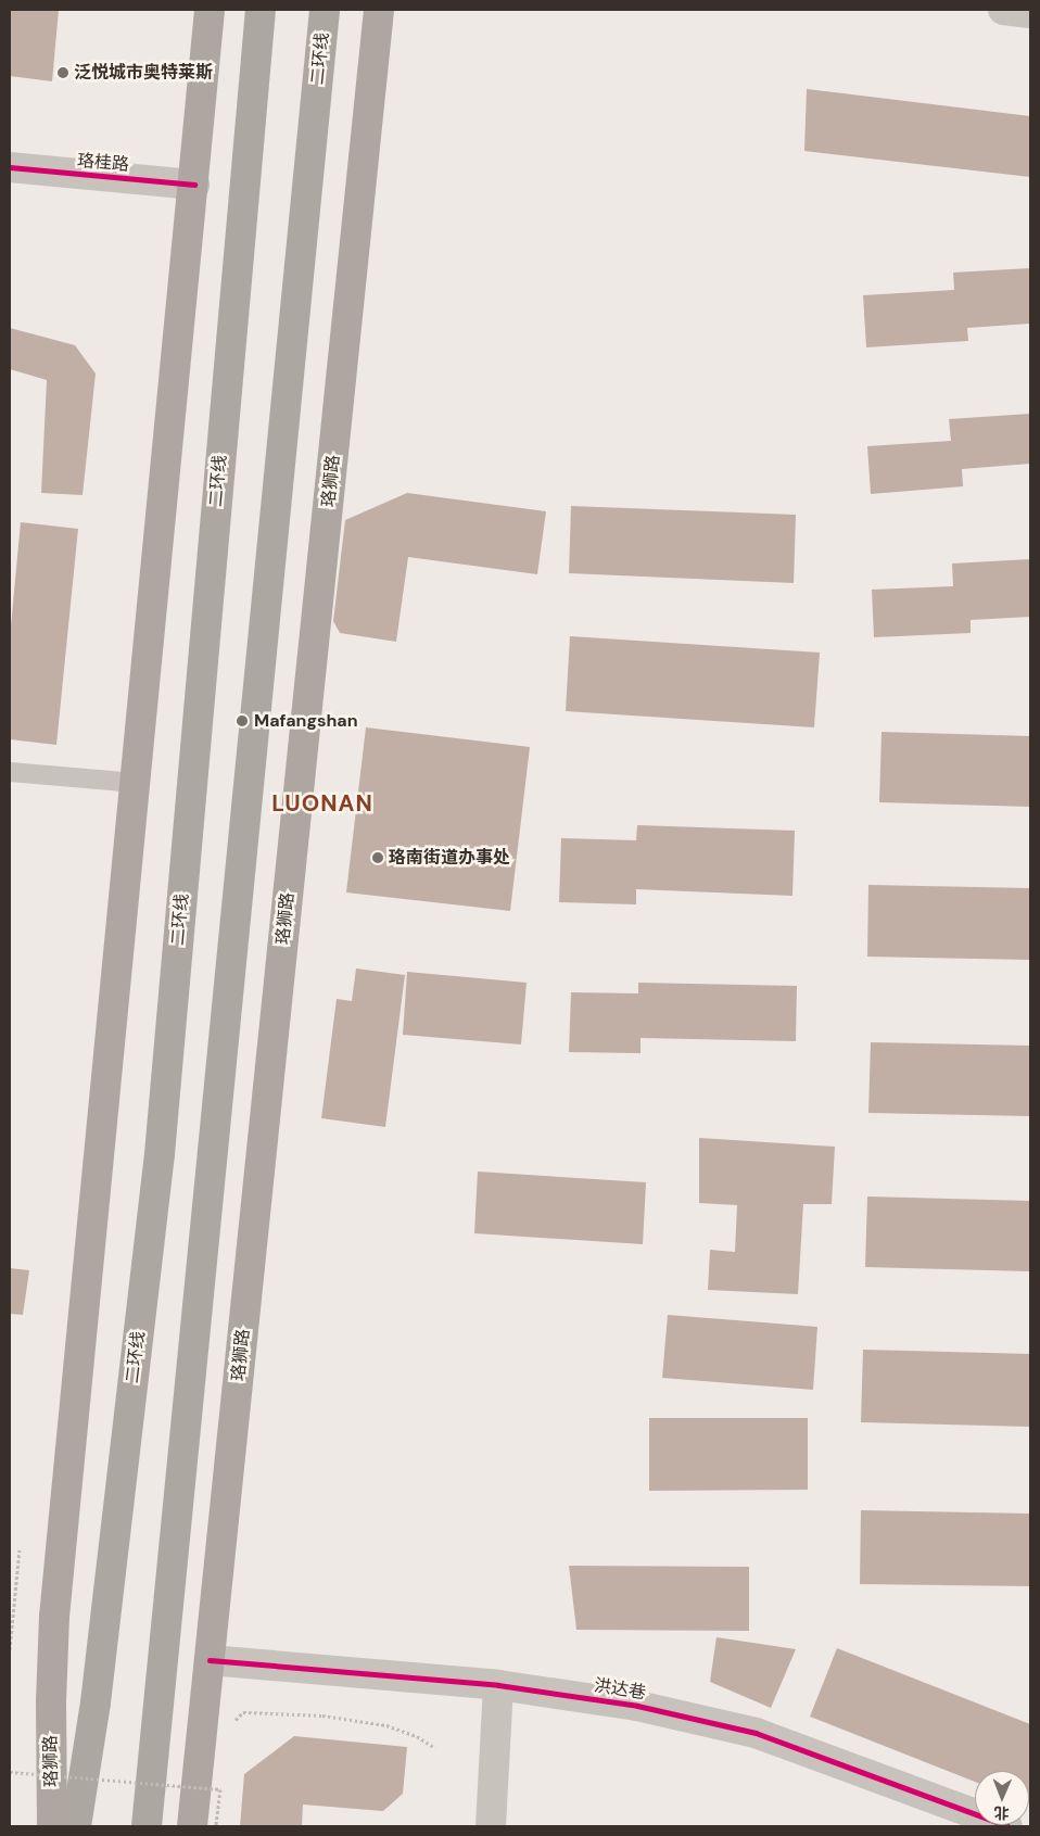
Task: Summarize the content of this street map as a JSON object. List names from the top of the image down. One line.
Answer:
{"streets":{"highway":["二环线"],"main road":["珞狮路"],"street":["珞桂路","洪达巷"]},"crossings":[["珞桂路","珞狮路"],["珞狮路","洪达巷"]],"districts":["LUONAN"],"places":["泛悦城市奥特莱斯","Mafangshan","珞南街道办事处"],"north":"bottom"}
